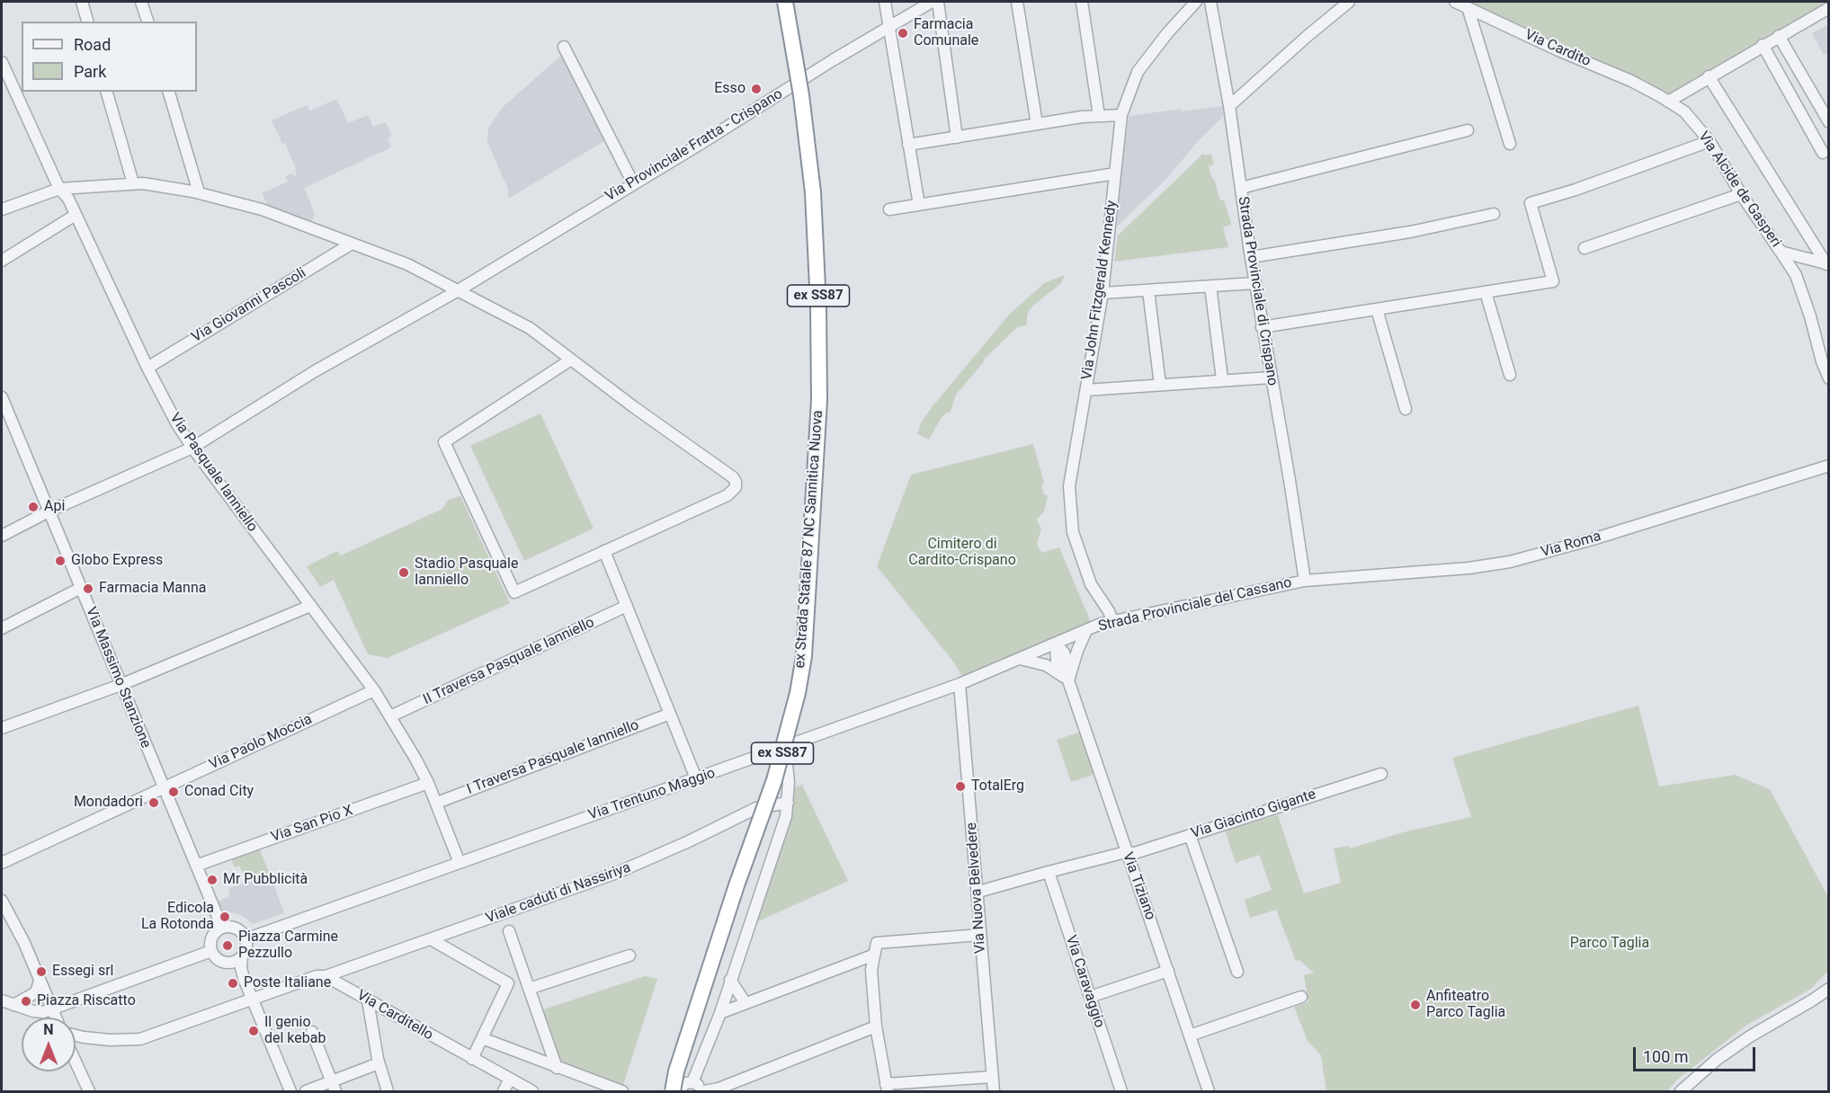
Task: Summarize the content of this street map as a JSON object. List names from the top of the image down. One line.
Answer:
{"streets":{"highway":["ex SS87","ex Strada Statale 87 NC Sannitica Nuova"],"street":["Via Cardito","Via Provinciale Fratta - Crispano","Via Alcide de Gasperi","Via John Fitzgerald Kennedy","Strada Provinciale di Crispano","Via Giovanni Pascoli","Via Pasquale Ianniello","Via Roma","Strada Provinciale del Cassano","II Traversa Pasquale Ianniello","Via Massimo Stanzione","Via Paolo Moccia","I Traversa Pasquale Ianniello","Via Trentuno Maggio","Via Giacinto Gigante","Via San Pio X","Via Tiziano","Via Nuova Belvedere","Viale caduti di Nassiriya","Via Caravaggio","Via Carditello"]},"crossings":[["Via Cardito","Via Alcide de Gasperi"],["Via Provinciale Fratta - Crispano","Via Pasquale Ianniello"],["Via Provinciale Fratta - Crispano","Via Massimo Stanzione"],["Via John Fitzgerald Kennedy","Strada Provinciale del Cassano"],["Strada Provinciale di Crispano","Via Roma"],["Strada Provinciale di Crispano","Strada Provinciale del Cassano"],["Via Giovanni Pascoli","Via Pasquale Ianniello"],["Via Pasquale Ianniello","II Traversa Pasquale Ianniello"],["Via Pasquale Ianniello","Via Paolo Moccia"],["Via Pasquale Ianniello","I Traversa Pasquale Ianniello"],["Via Pasquale Ianniello","Via Trentuno Maggio"],["Via Pasquale Ianniello","Via San Pio X"],["Via Roma","Strada Provinciale del Cassano"],["Strada Provinciale del Cassano","Via Trentuno Maggio"],["Strada Provinciale del Cassano","Via Tiziano"],["Via Massimo Stanzione","Via Paolo Moccia"],["Via Massimo Stanzione","Via Trentuno Maggio"],["Via Massimo Stanzione","Via San Pio X"],["Via Trentuno Maggio","Via Tiziano"],["Via Trentuno Maggio","Via Nuova Belvedere"],["Via Giacinto Gigante","Via Tiziano"],["Via Giacinto Gigante","Via Nuova Belvedere"],["Via Giacinto Gigante","Via Caravaggio"],["Viale caduti di Nassiriya","Via Carditello"]],"parks":["Cimitero di Cardito-Crispano","Parco Taglia"],"places":["Farmacia Comunale","Esso","Api","Globo Express","Stadio Pasquale Ianniello","Farmacia Manna","TotalErg","Conad City","Mondadori","Mr Pubblicità","Edicola La Rotonda","Piazza Carmine Pezzullo","Essegi srl","Poste Italiane","Piazza Riscatto","Anfiteatro Parco Taglia","Il genio del kebab"],"legend":["Road","Park"],"scale_bar":"100 m","north":"top"}
